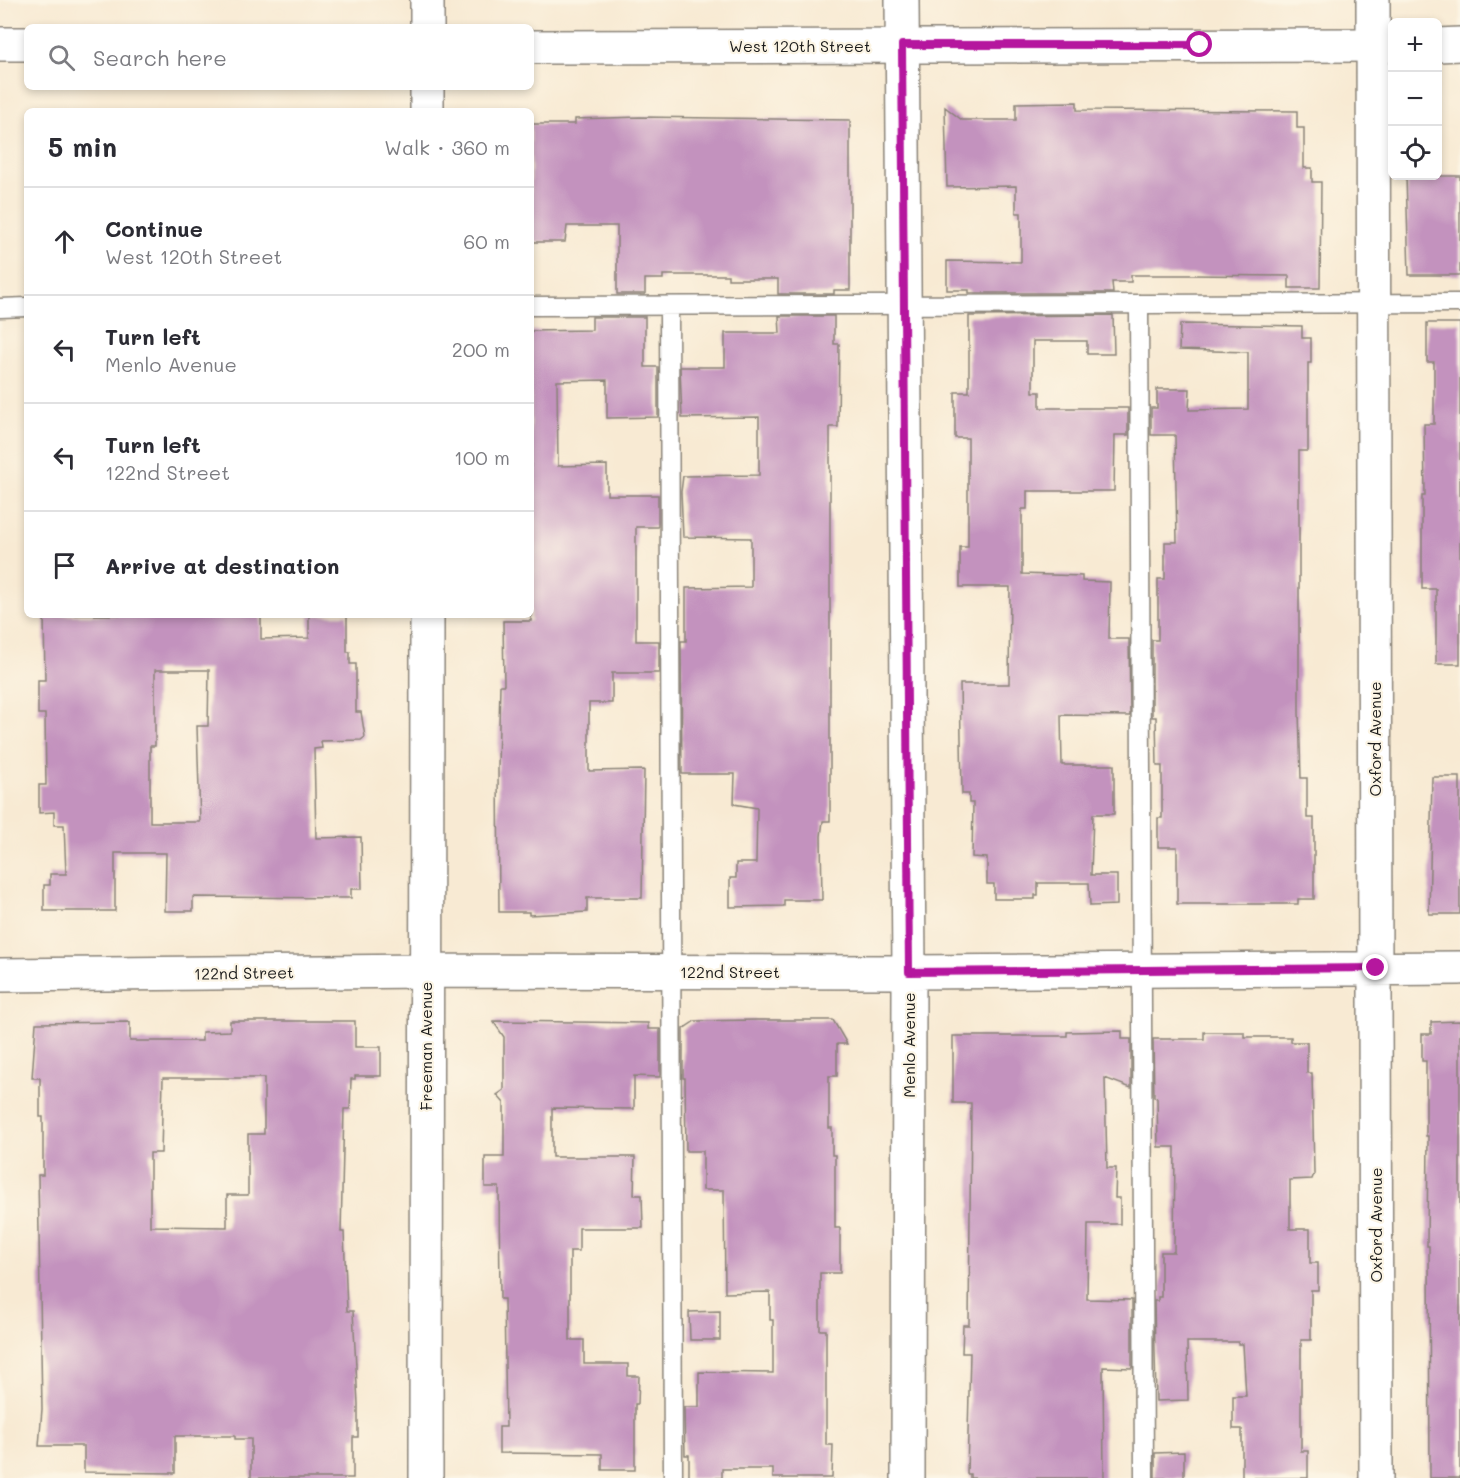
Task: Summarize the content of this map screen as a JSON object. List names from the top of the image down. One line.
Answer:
{"streets":{"street":["West 120th Street","Oxford Avenue","122nd Street","Menlo Avenue","Freeman Avenue"]},"crossings":[["West 120th Street","Oxford Avenue"],["West 120th Street","Menlo Avenue"],["Oxford Avenue","122nd Street"],["122nd Street","Menlo Avenue"],["122nd Street","Freeman Avenue"]],"page":{"map_buttons":["+","−"],"search":"Search here","heading":["5 min","Walk · 360 m"],"list":[["Continue","West 120th Street","60 m"],["Turn left","Menlo Avenue","200 m"],["Turn left","122nd Street","100 m"],"Arrive at destination"]}}
